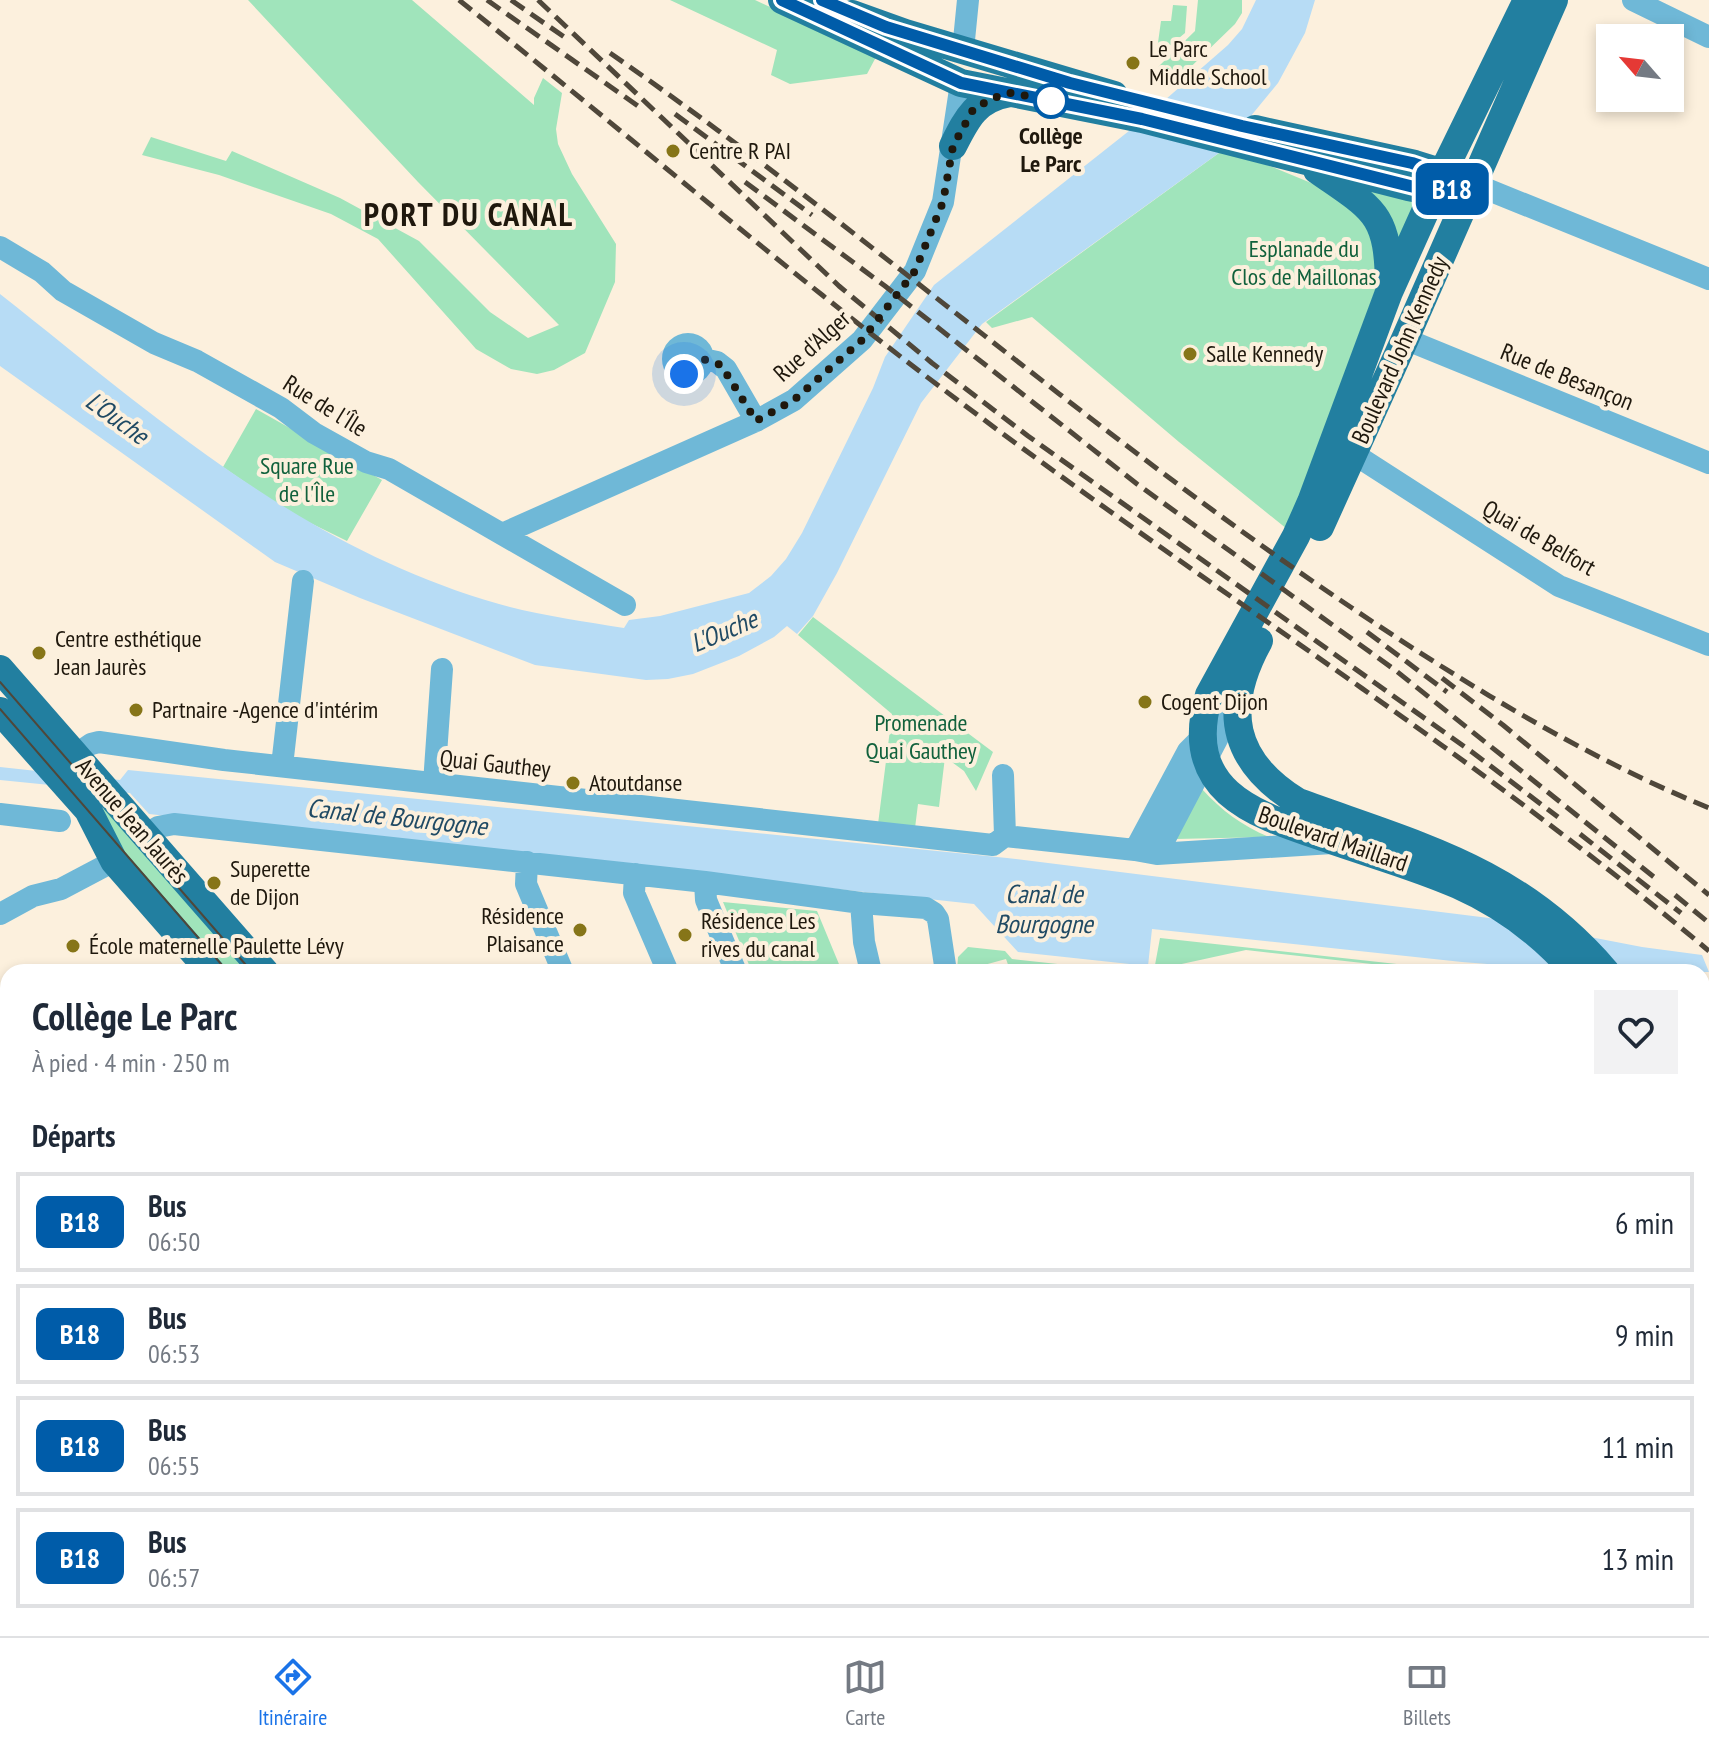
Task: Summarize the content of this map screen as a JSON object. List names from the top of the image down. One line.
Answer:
{"streets":{"main road":["Boulevard John Kennedy","Avenue Jean Jaurès","Boulevard Maillard"],"street":["Rue d'Alger","Rue de Besançon","Rue de l'Île","Quai de Belfort","Quai Gauthey"]},"crossings":[["Rue d'Alger","Rue de l'Île"],["Boulevard John Kennedy","Rue de Besançon"],["Boulevard John Kennedy","Quai de Belfort"],["Boulevard John Kennedy","Boulevard Maillard"],["Quai Gauthey","Avenue Jean Jaurès"],["Quai Gauthey","Boulevard Maillard"]],"districts":["PORT DU CANAL"],"water":["L'Ouche","Canal de Bourgogne"],"parks":["Esplanade du Clos de Maillonas","Square Rue de l'Île","Promenade Quai Gauthey"],"places":["Le Parc Middle School","Collège Le Parc","Centre R PAI","Salle Kennedy","Centre esthétique Jean Jaurès","Cogent Dijon","Partnaire -Agence d'intérim","Atoutdanse","Superette de Dijon","Résidence Plaisance","Résidence Les rives du canal","École maternelle Paulette Lévy"],"lines":["bus line B18"],"north":"top left","page":{"on_map":"B18","heading":[["Collège Le Parc","À pied · 4 min · 250 m"],"Départs"],"list":[{"mark":"B18","name":"Bus","note":"06:50","value":"6 min"},{"mark":"B18","name":"Bus","note":"06:53","value":"9 min"},{"mark":"B18","name":"Bus","note":"06:55","value":"11 min"},{"mark":"B18","name":"Bus","note":"06:57","value":"13 min"}],"tabs":["Itinéraire","Carte","Billets"]}}
